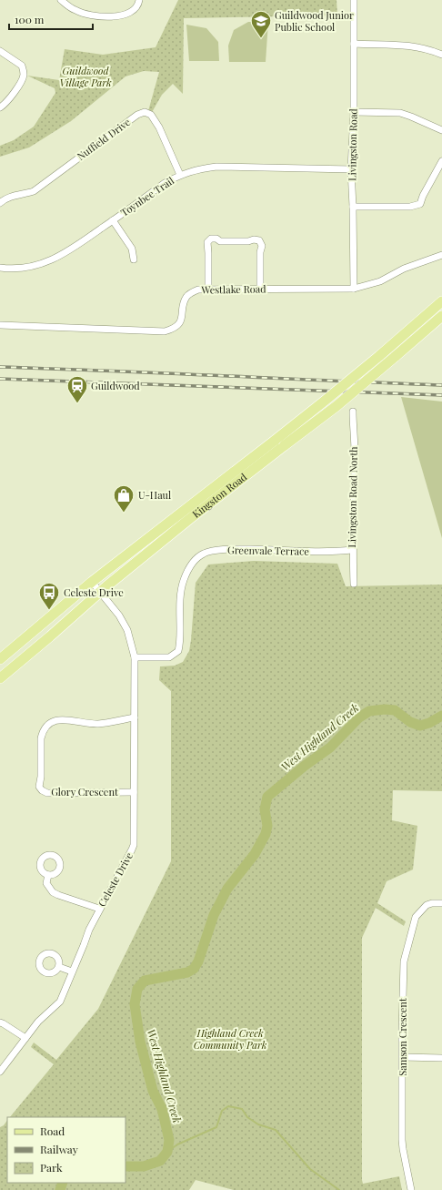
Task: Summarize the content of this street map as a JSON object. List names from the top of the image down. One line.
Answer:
{"streets":{"main road":["Kingston Road"],"street":["Nuffield Drive","Livingston Road","Toynbee Trail","Westlake Road","Livingston Road North","Greenvale Terrace","Glory Crescent","Celeste Drive","Samson Crescent"]},"crossings":[["Nuffield Drive","Toynbee Trail"],["Livingston Road","Toynbee Trail"],["Livingston Road","Westlake Road"],["Kingston Road","Celeste Drive"],["Livingston Road North","Greenvale Terrace"],["Greenvale Terrace","Celeste Drive"],["Glory Crescent","Celeste Drive"]],"water":["West Highland Creek"],"parks":["Guildwood Village Park","Highland Creek Community Park"],"places":{"school or university":["Guildwood Junior Public School"],"station":["Guildwood"],"shop":["U-Haul"],"bus stop":["Celeste Drive"]},"legend":["Road","Railway","Park"],"scale_bar":"100 m"}
